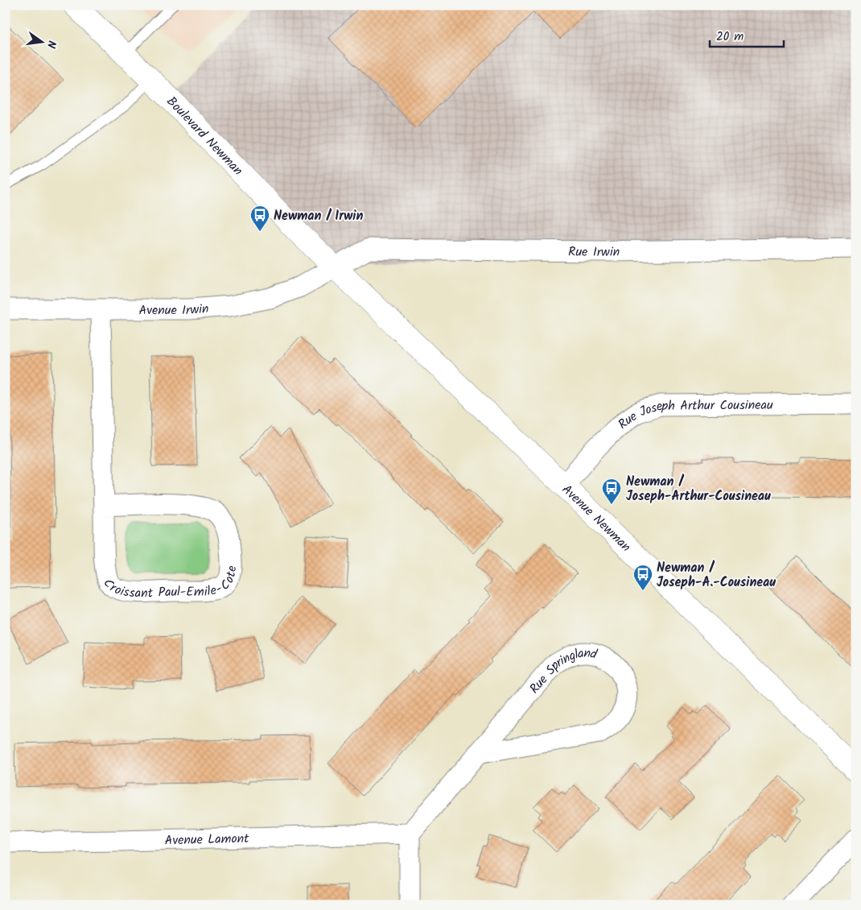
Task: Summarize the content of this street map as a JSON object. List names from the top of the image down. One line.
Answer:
{"streets":{"street":["Boulevard Newman","Rue Irwin","Avenue Irwin","Rue Joseph Arthur Cousineau","Avenue Newman","Croissant Paul-Emile-Cote","Rue Springland","Avenue Lamont"]},"crossings":[["Boulevard Newman","Rue Irwin"],["Boulevard Newman","Avenue Irwin"],["Boulevard Newman","Avenue Newman"],["Rue Irwin","Avenue Irwin"],["Rue Irwin","Avenue Newman"],["Avenue Irwin","Avenue Newman"],["Avenue Irwin","Croissant Paul-Emile-Cote"],["Rue Joseph Arthur Cousineau","Avenue Newman"],["Rue Springland","Avenue Lamont"]],"places":{"bus stop":["Newman / Irwin","Newman / Joseph-Arthur-Cousineau","Newman / Joseph-A.-Cousineau"]},"scale_bar":"20 m","north":"right"}
